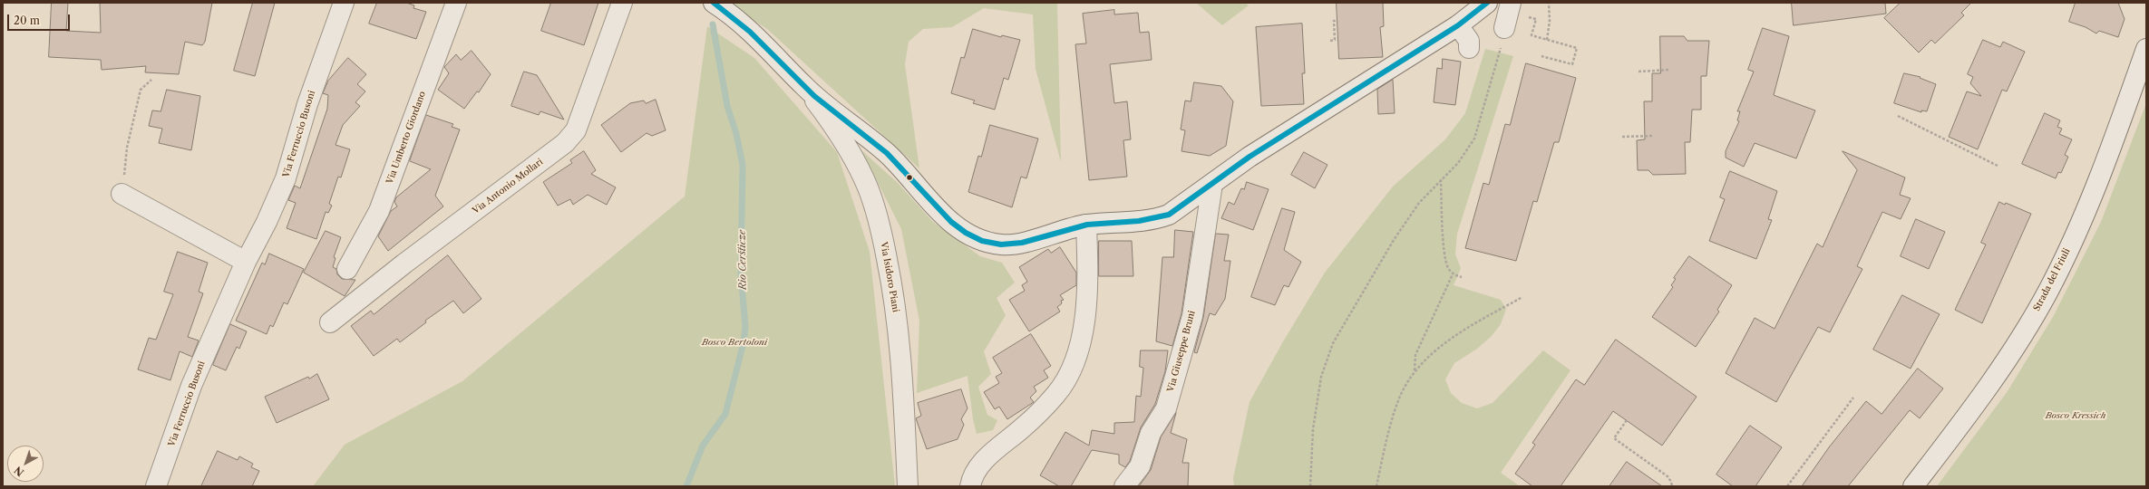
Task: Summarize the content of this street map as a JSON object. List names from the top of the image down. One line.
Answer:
{"streets":{"street":["Via Ferruccio Busoni","Via Umberto Giordano","Via Antonio Mollari","Via Isidoro Piani","Strada del Friuli","Via Giuseppe Bruni"]},"water":["Rio Cersticze"],"parks":["Bosco Bertoloni","Bosco Kressich"],"scale_bar":"20 m","north":"bottom left"}
